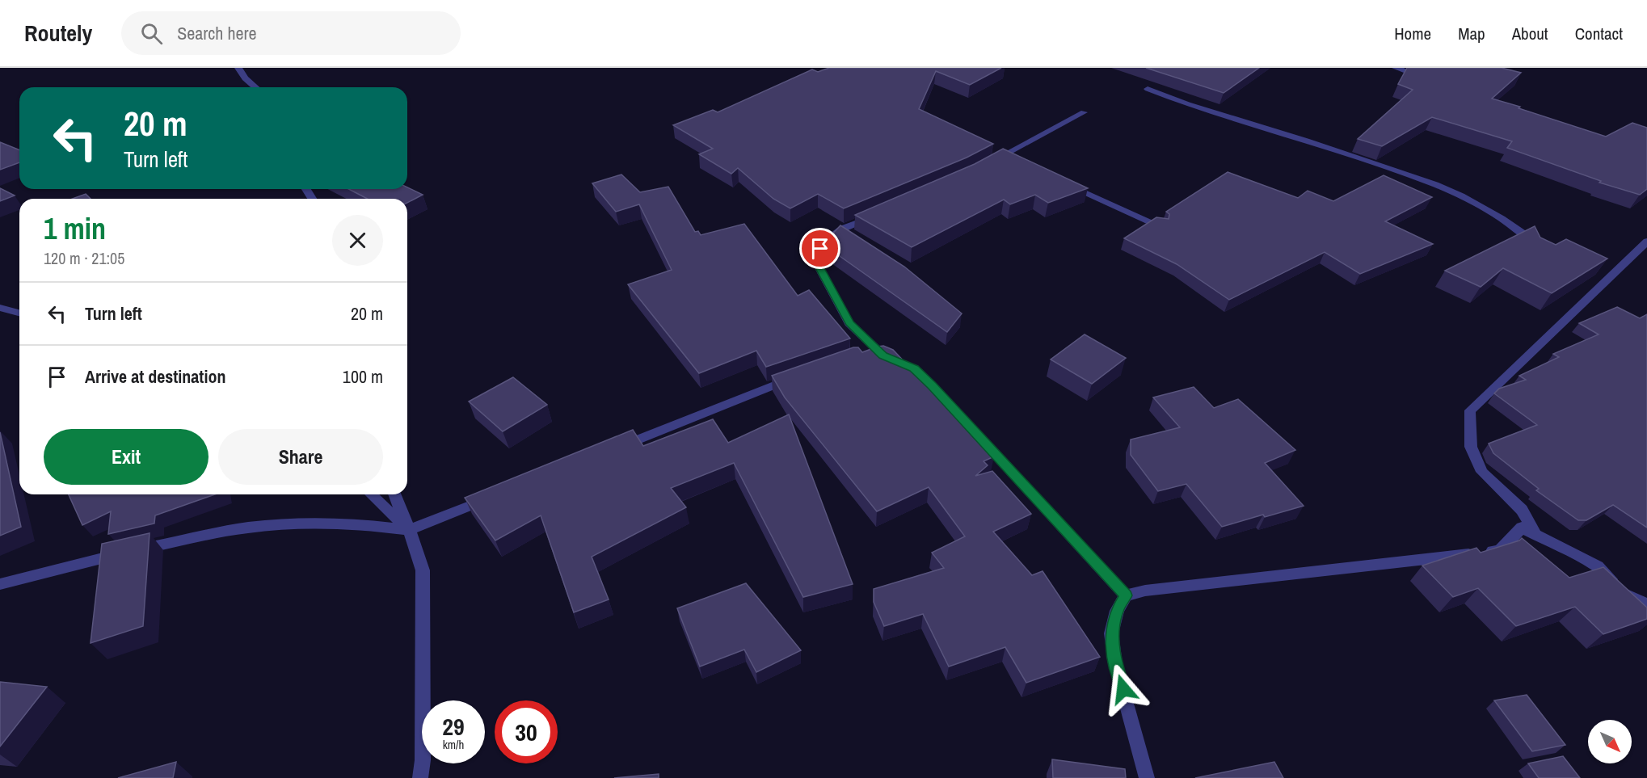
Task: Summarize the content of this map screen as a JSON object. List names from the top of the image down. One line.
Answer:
{"north":"bottom right","page":{"header":"Routely","search":"Search here","nav":["Home","Map","About","Contact"],"turn":["20 m","Turn left"],"heading":["1 min","120 m · 21:05"],"list":[{"name":"Turn left","value":"20 m"},{"name":"Arrive at destination","value":"100 m"}],"buttons":["Exit","Share"],"speed":"29 km/h","limit":"30"}}
